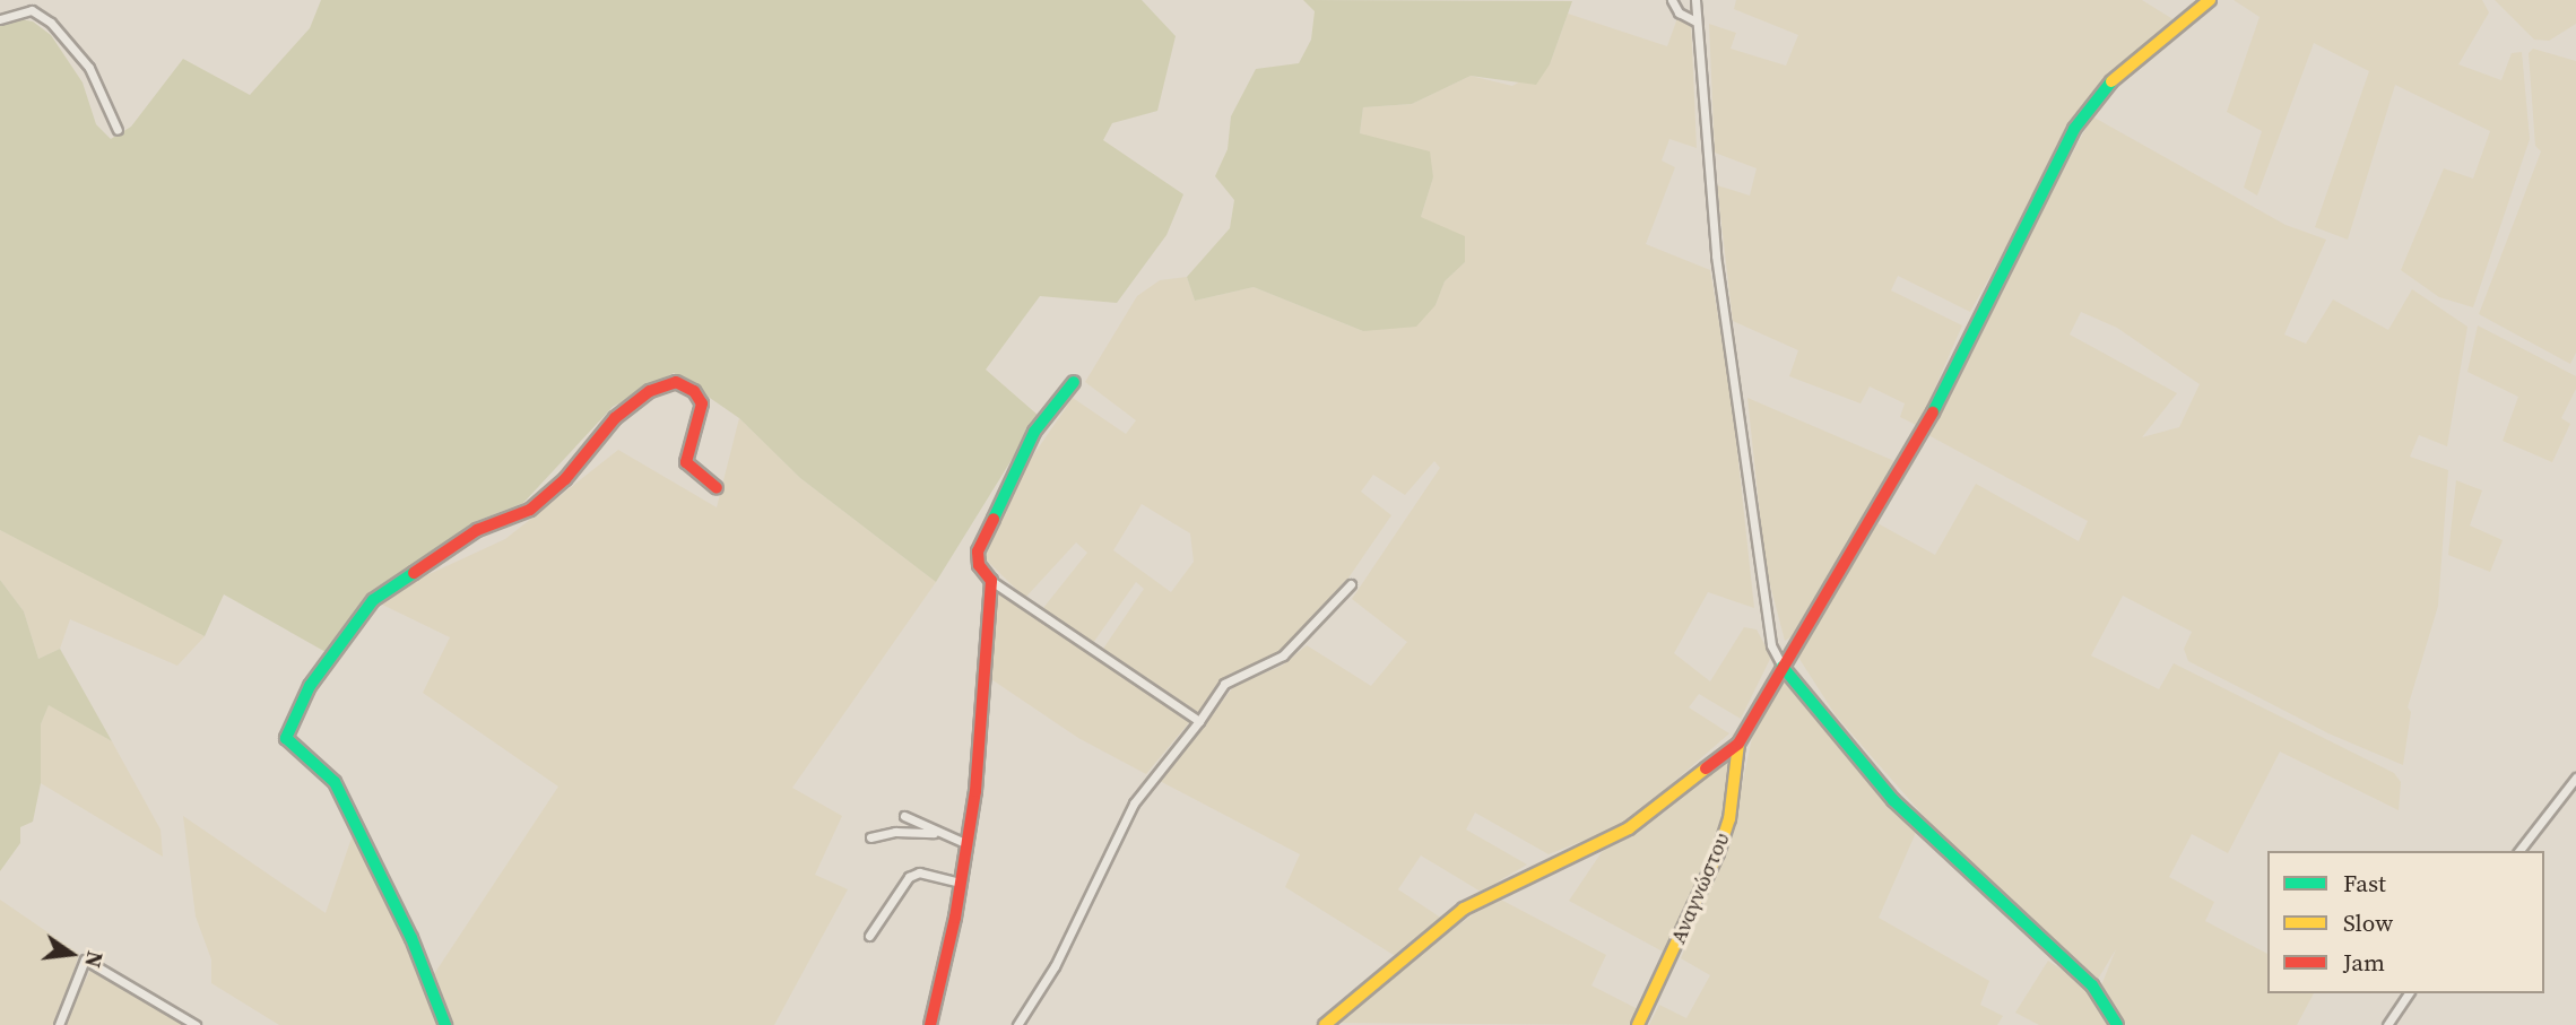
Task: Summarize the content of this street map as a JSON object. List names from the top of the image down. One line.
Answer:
{"streets":{"street":["Αναγνώστου"]},"legend":["Fast","Slow","Jam"],"north":"right"}
